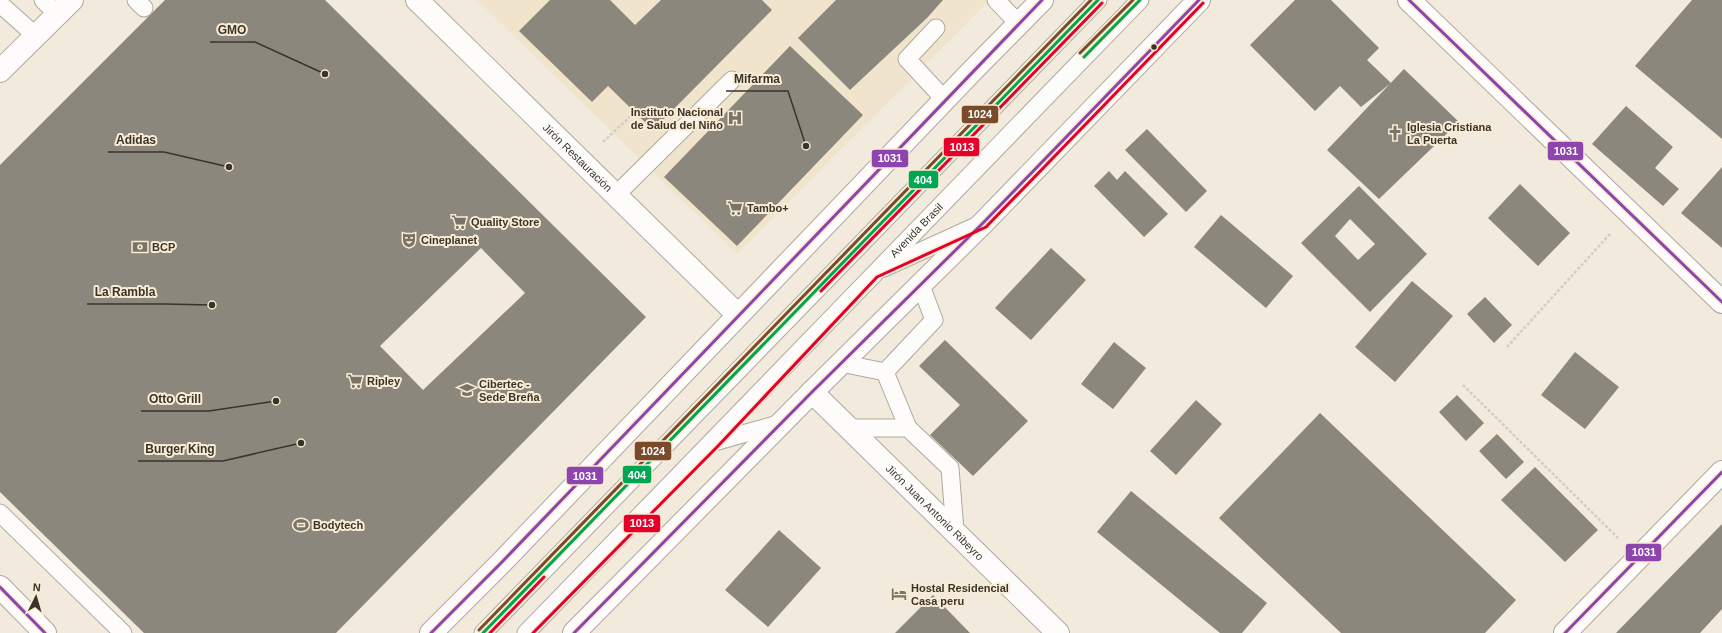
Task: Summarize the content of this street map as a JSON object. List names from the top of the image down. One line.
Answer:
{"streets":{"main road":["Jirón Restauración","Jirón Juan Antonio Ribeyro"],"lane":["Avenida Brasil"]},"places":{"other":["GMO","Mifarma","Adidas","La Rambla","Otto Grill","Burger King"],"hospital":["Instituto Nacional de Salud del Niño"],"church":["Iglesia Cristiana La Puerta"],"supermarket":["Tambo+","Quality Store","Ripley"],"theatre":["Cineplanet"],"bank":["BCP"],"school or university":["Cibertec - Sede Breña"],"sports":["Bodytech"],"hotel":["Hostal Residencial Casa peru"]},"lines":["transit line 1031","transit line 404","transit line 1024","transit line 1013"],"north":"top"}
